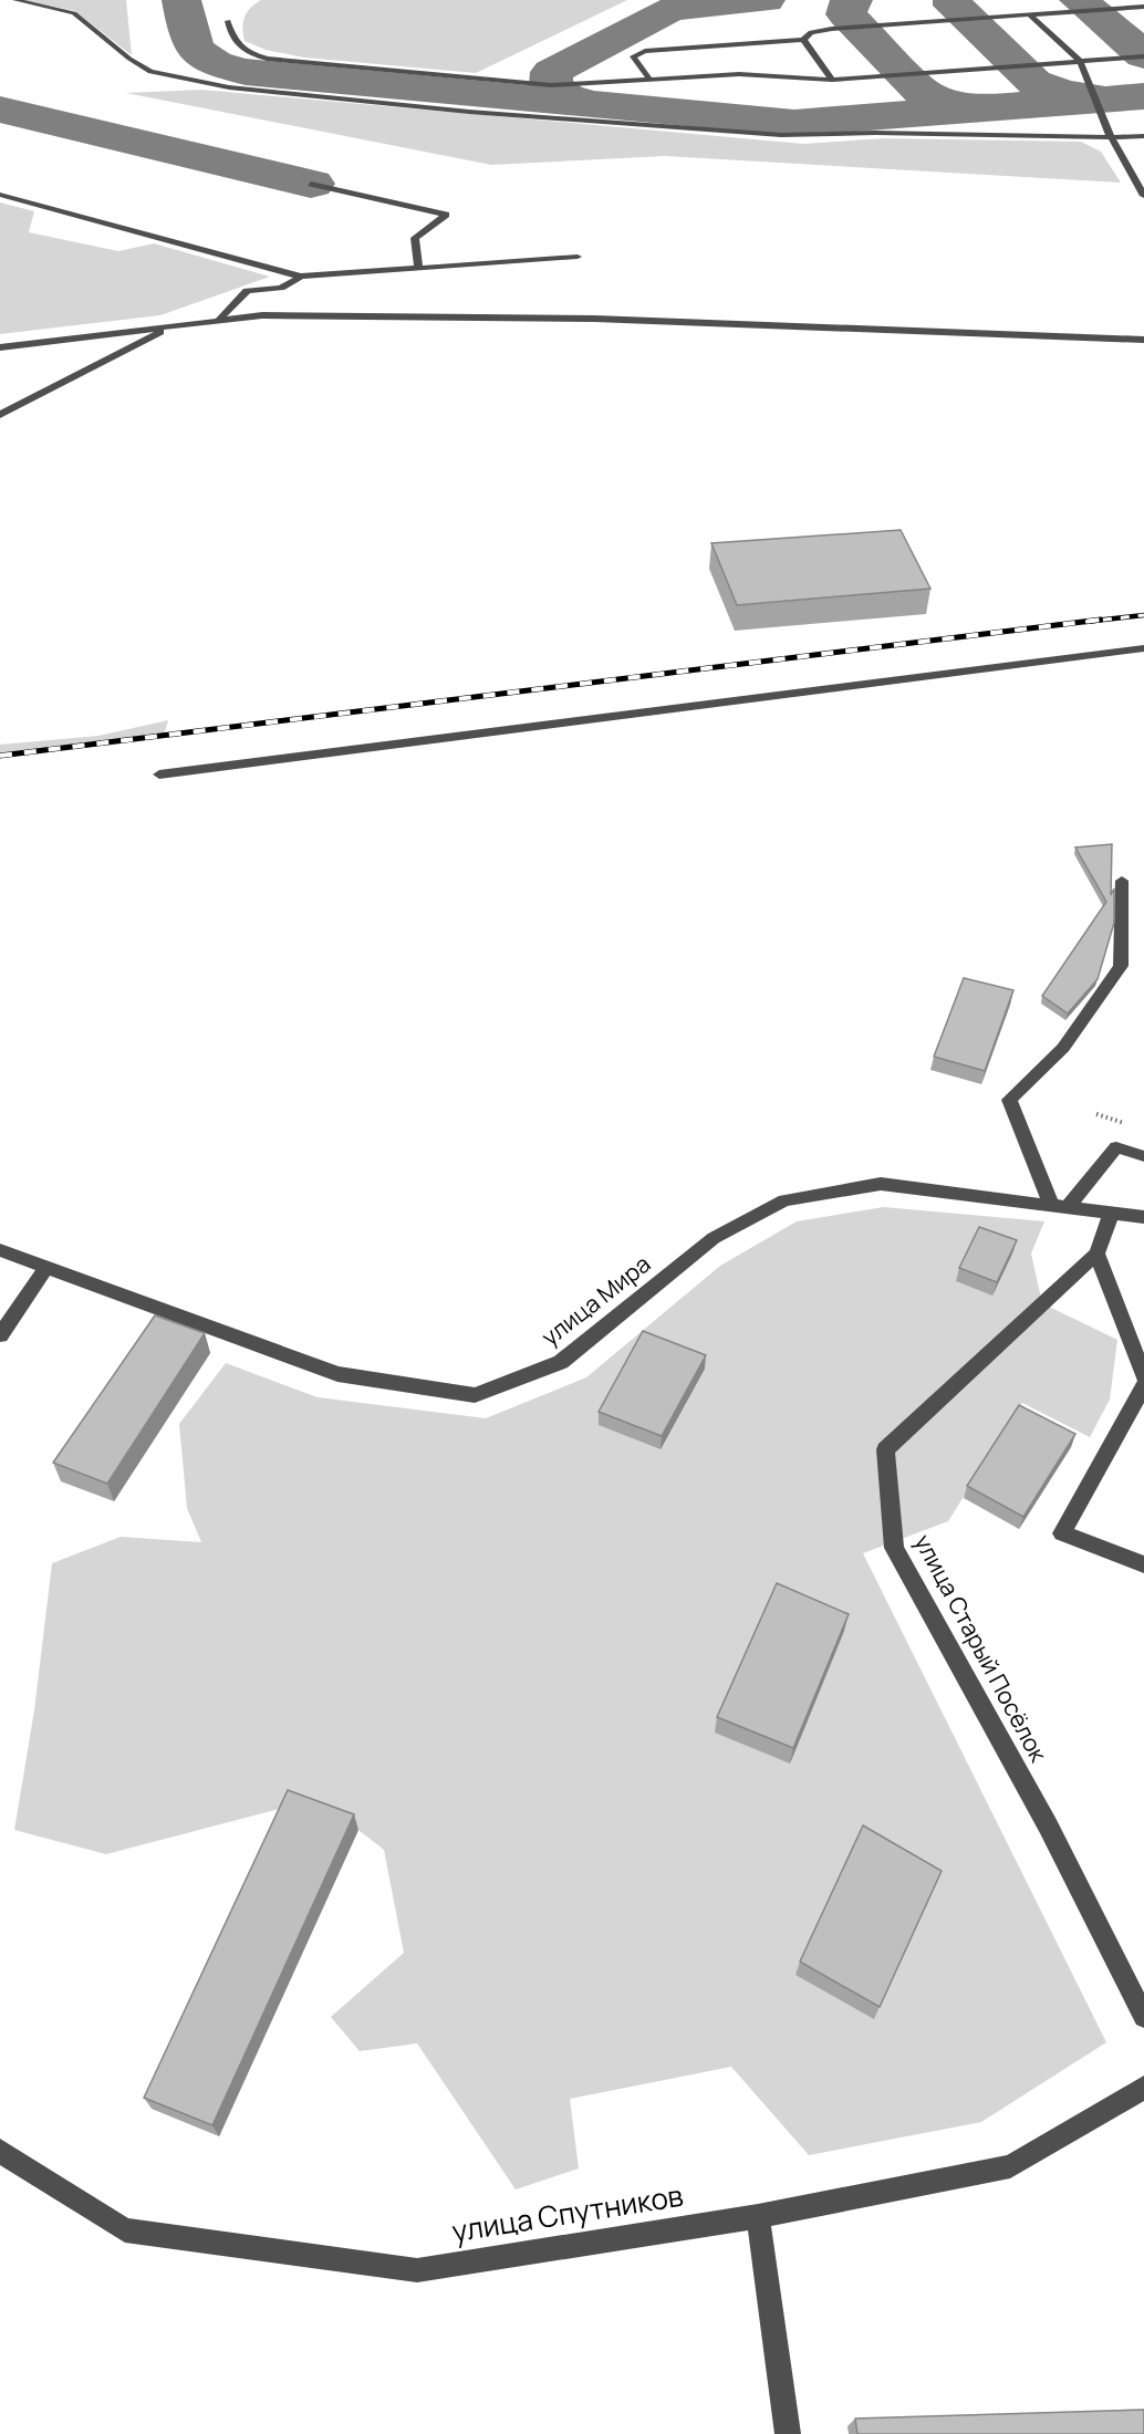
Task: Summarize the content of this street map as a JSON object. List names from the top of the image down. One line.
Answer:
{"streets":{"street":["улица Мира","улица Старый Посёлок","улица Спутников"]},"crossings":[["улица Мира","улица Старый Посёлок"]]}
